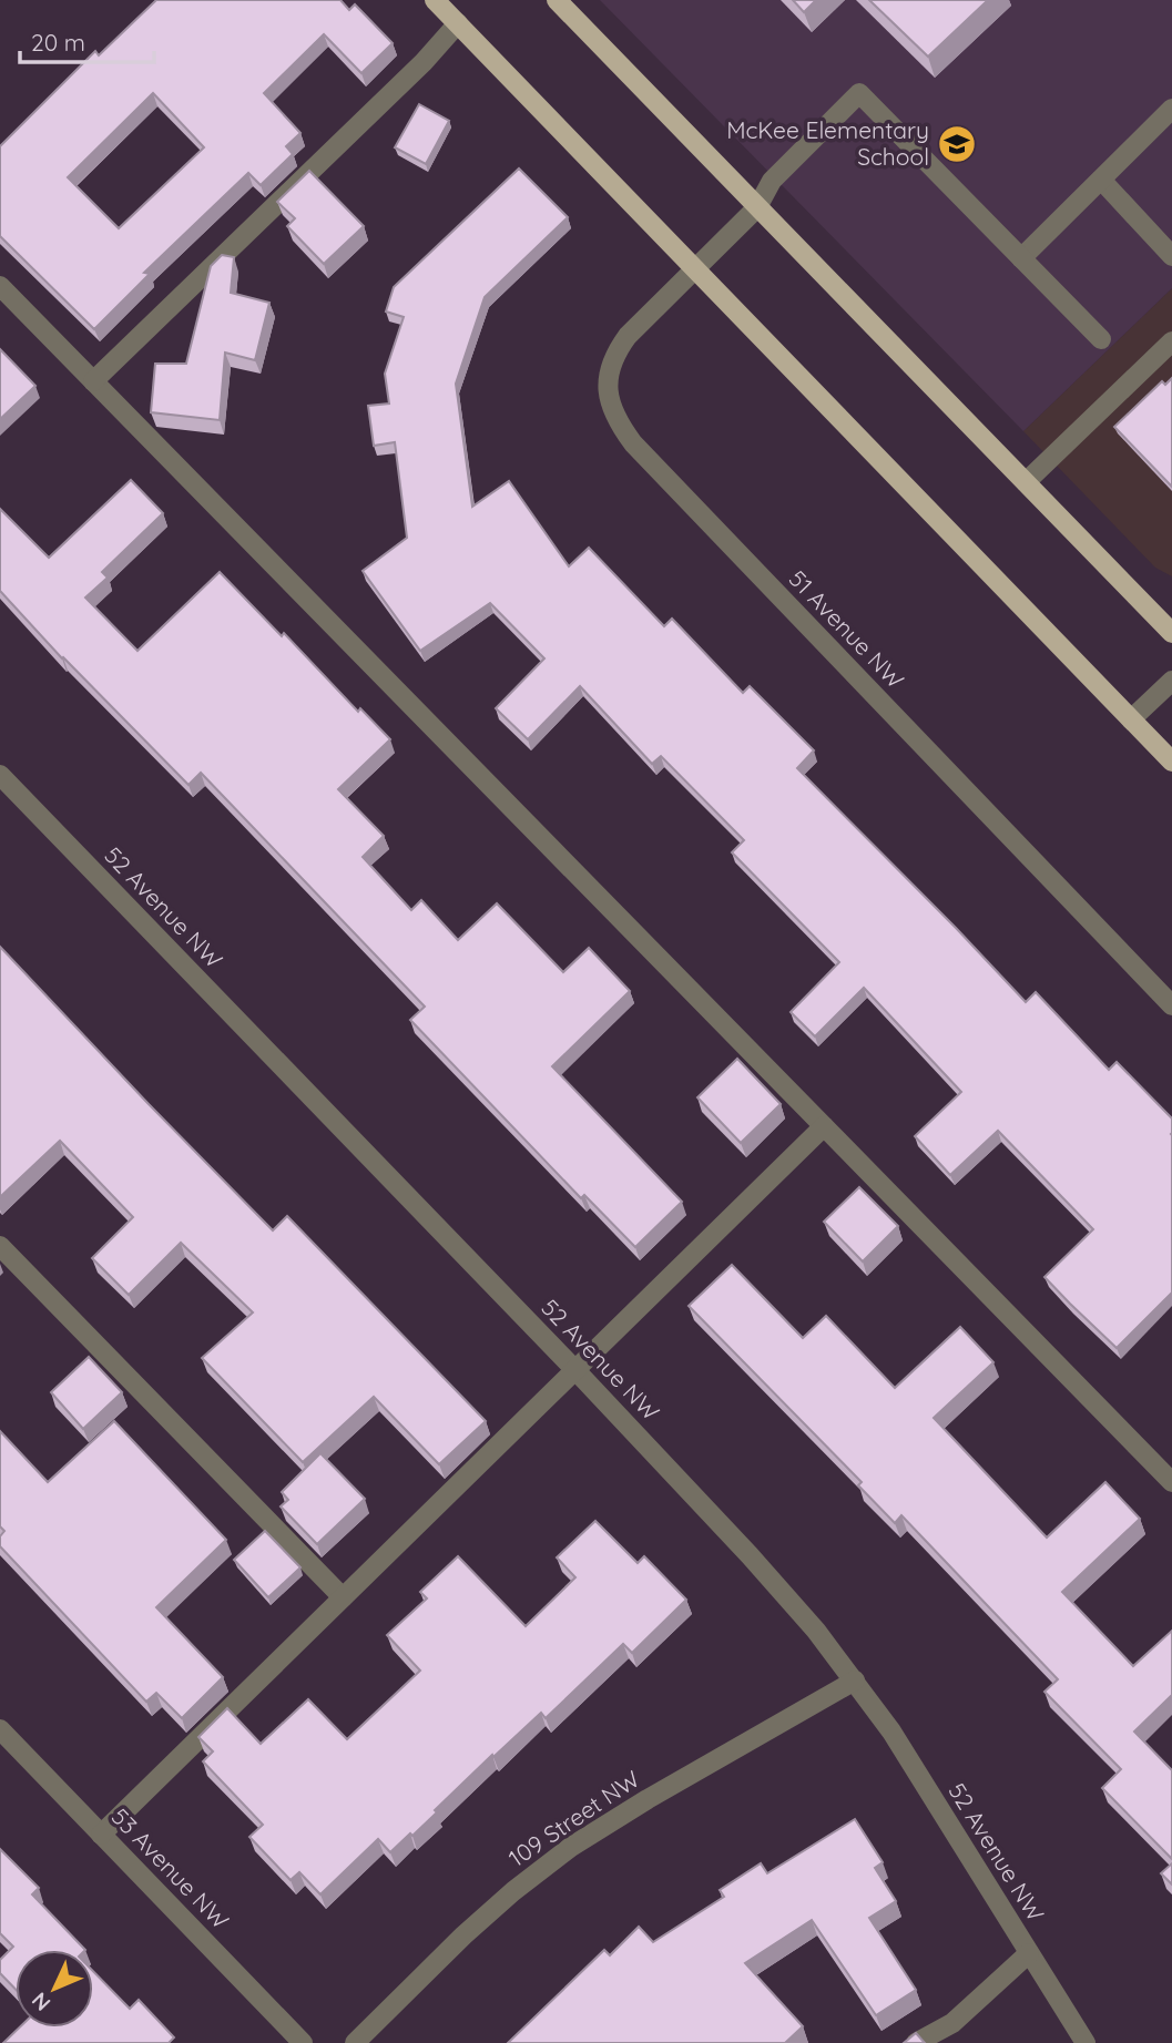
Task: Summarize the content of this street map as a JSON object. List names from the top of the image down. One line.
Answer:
{"streets":{"street":["51 Avenue NW","52 Avenue NW","109 Street NW","53 Avenue NW"]},"crossings":[["52 Avenue NW","109 Street NW"]],"places":{"school or university":["McKee Elementary School"]},"scale_bar":"20 m","north":"bottom left"}
